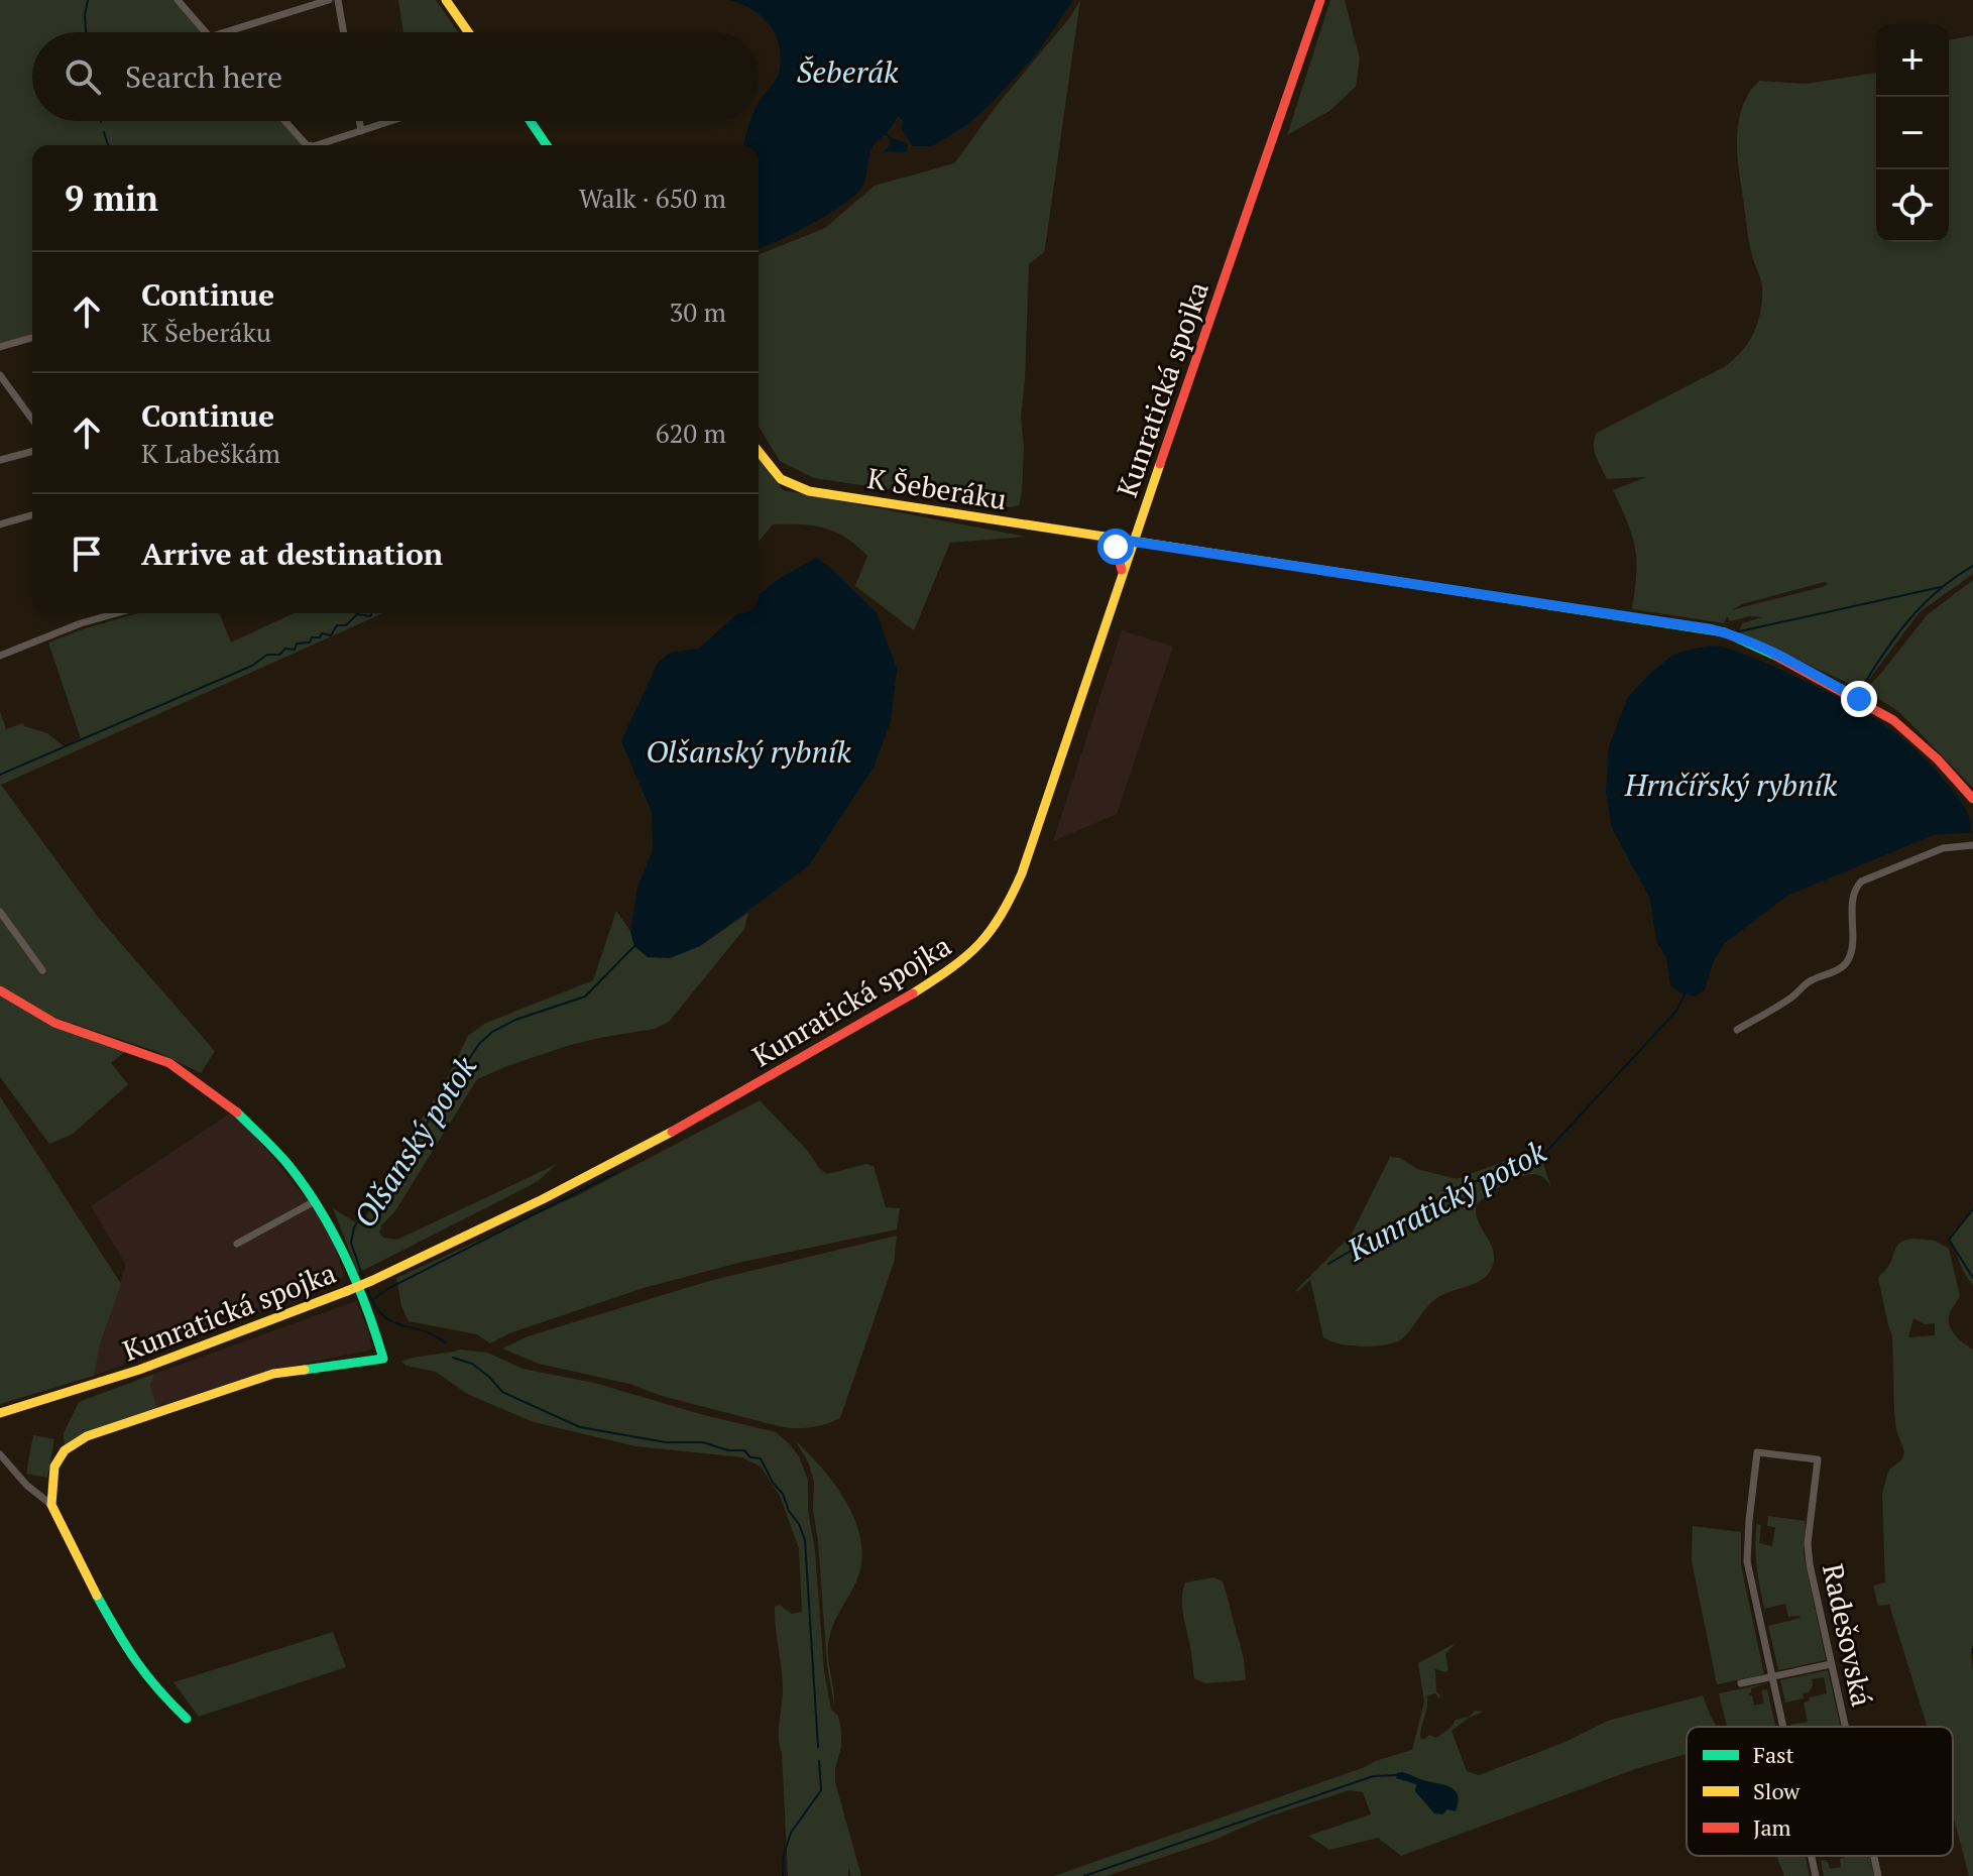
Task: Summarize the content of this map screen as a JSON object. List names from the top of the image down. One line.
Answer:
{"streets":{"street":["Kunratická spojka","K Šeberáku","Radešovská"]},"crossings":[["Kunratická spojka","K Šeberáku"]],"water":["Šeberák","Olšanský rybník","Hrnčířský rybník","Olšanský potok","Kunratický potok"],"legend":["Fast","Slow","Jam"],"page":{"map_buttons":["+","−"],"search":"Search here","heading":["9 min","Walk · 650 m"],"list":[["Continue","K Šeberáku","30 m"],["Continue","K Labeškám","620 m"],"Arrive at destination"]}}
